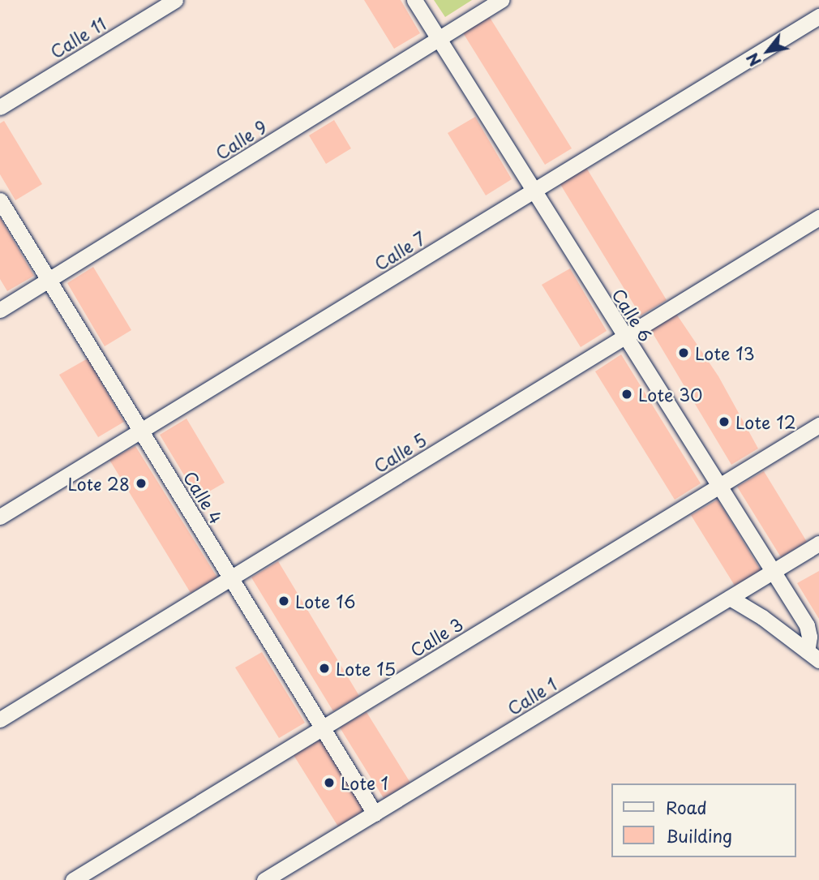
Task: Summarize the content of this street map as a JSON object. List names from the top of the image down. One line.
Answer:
{"streets":{"street":["Calle 11","Calle 9","Calle 7","Calle 6","Calle 5","Calle 4","Calle 3","Calle 1"]},"crossings":[["Calle 9","Calle 6"],["Calle 9","Calle 4"],["Calle 7","Calle 6"],["Calle 7","Calle 4"],["Calle 6","Calle 5"],["Calle 6","Calle 3"],["Calle 6","Calle 1"],["Calle 5","Calle 4"],["Calle 4","Calle 3"],["Calle 4","Calle 1"]],"places":["Lote 13","Lote 30","Lote 12","Lote 28","Lote 16","Lote 15","Lote 1"],"legend":["Road","Building"],"north":"bottom left"}
